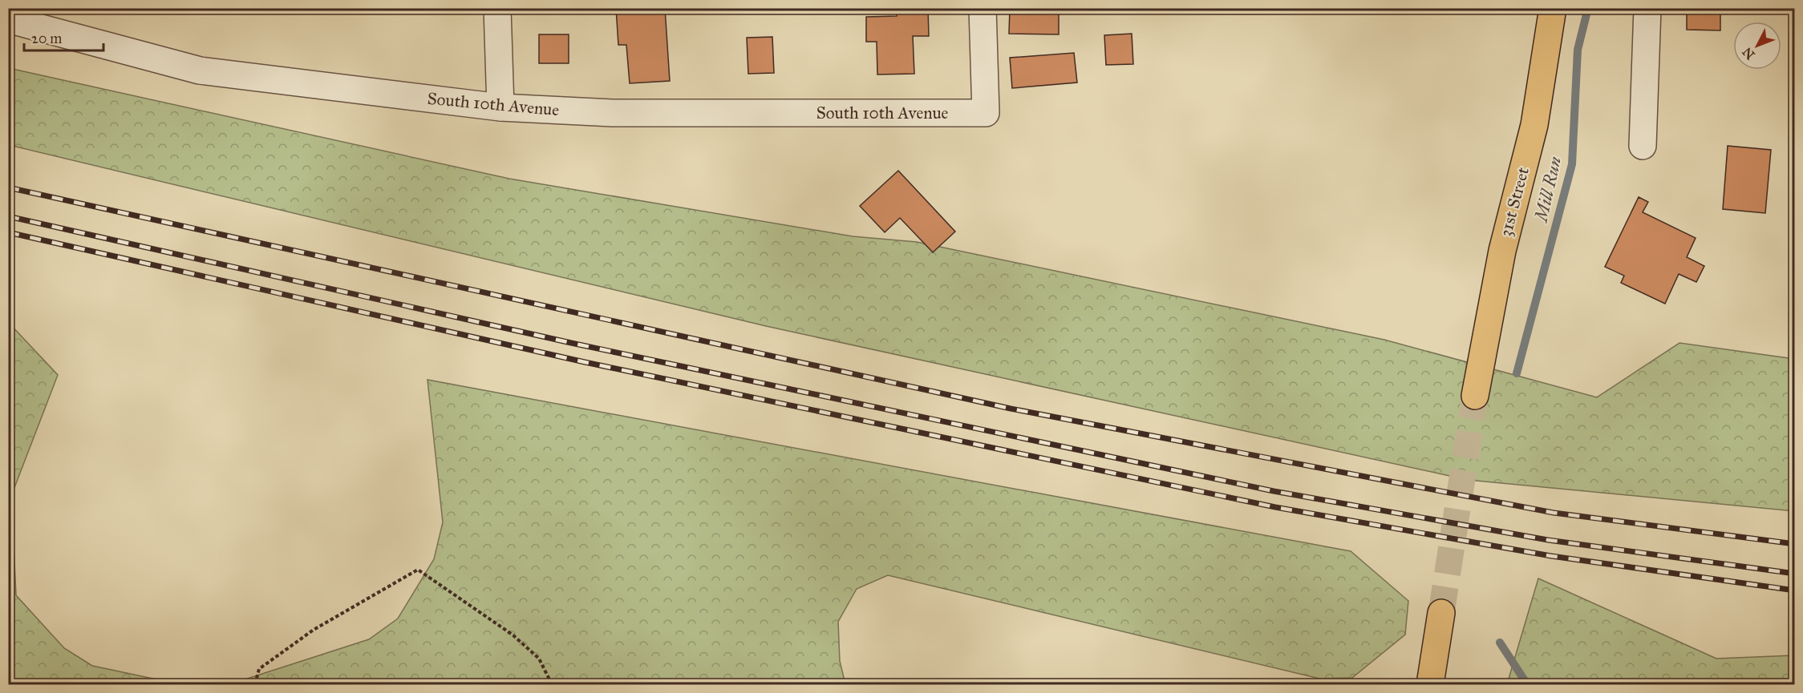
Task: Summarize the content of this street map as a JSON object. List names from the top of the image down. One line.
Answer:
{"streets":{"main road":["31st Street"],"street":["South 10th Avenue"]},"water":["Mill Run"],"scale_bar":"20 m","north":"bottom left"}
